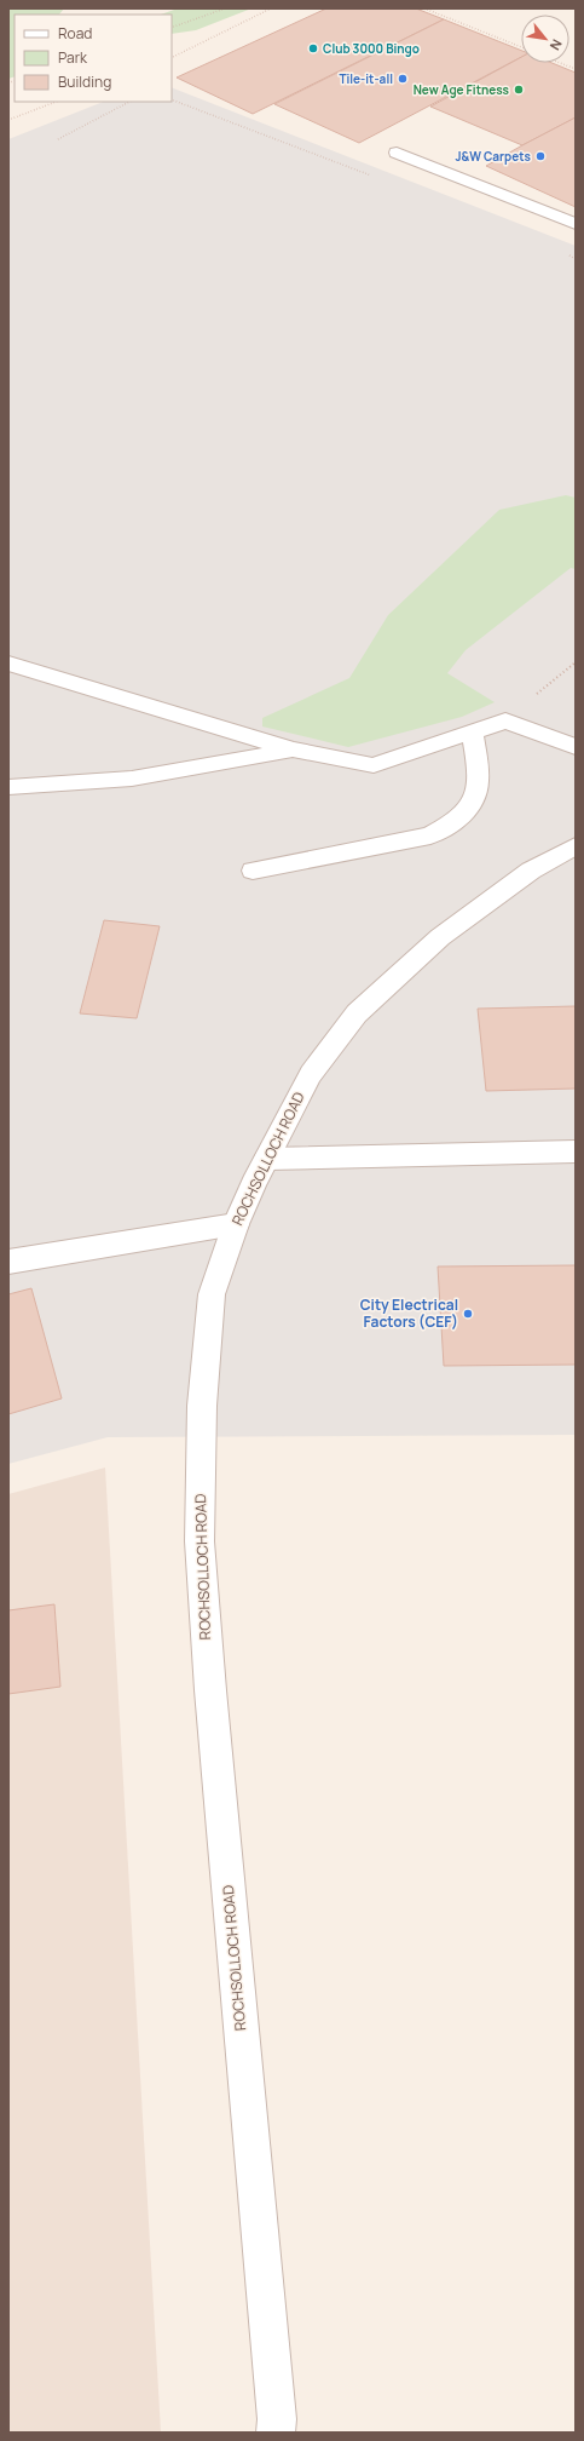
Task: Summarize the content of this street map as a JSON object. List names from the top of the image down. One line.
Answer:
{"streets":{"street":["ROCHSOLLOCH ROAD"]},"places":["Club 3000 Bingo","Tile-it-all","New Age Fitness","J&W Carpets","City Electrical Factors (CEF)"],"legend":["Road","Park","Building"],"north":"bottom right"}
